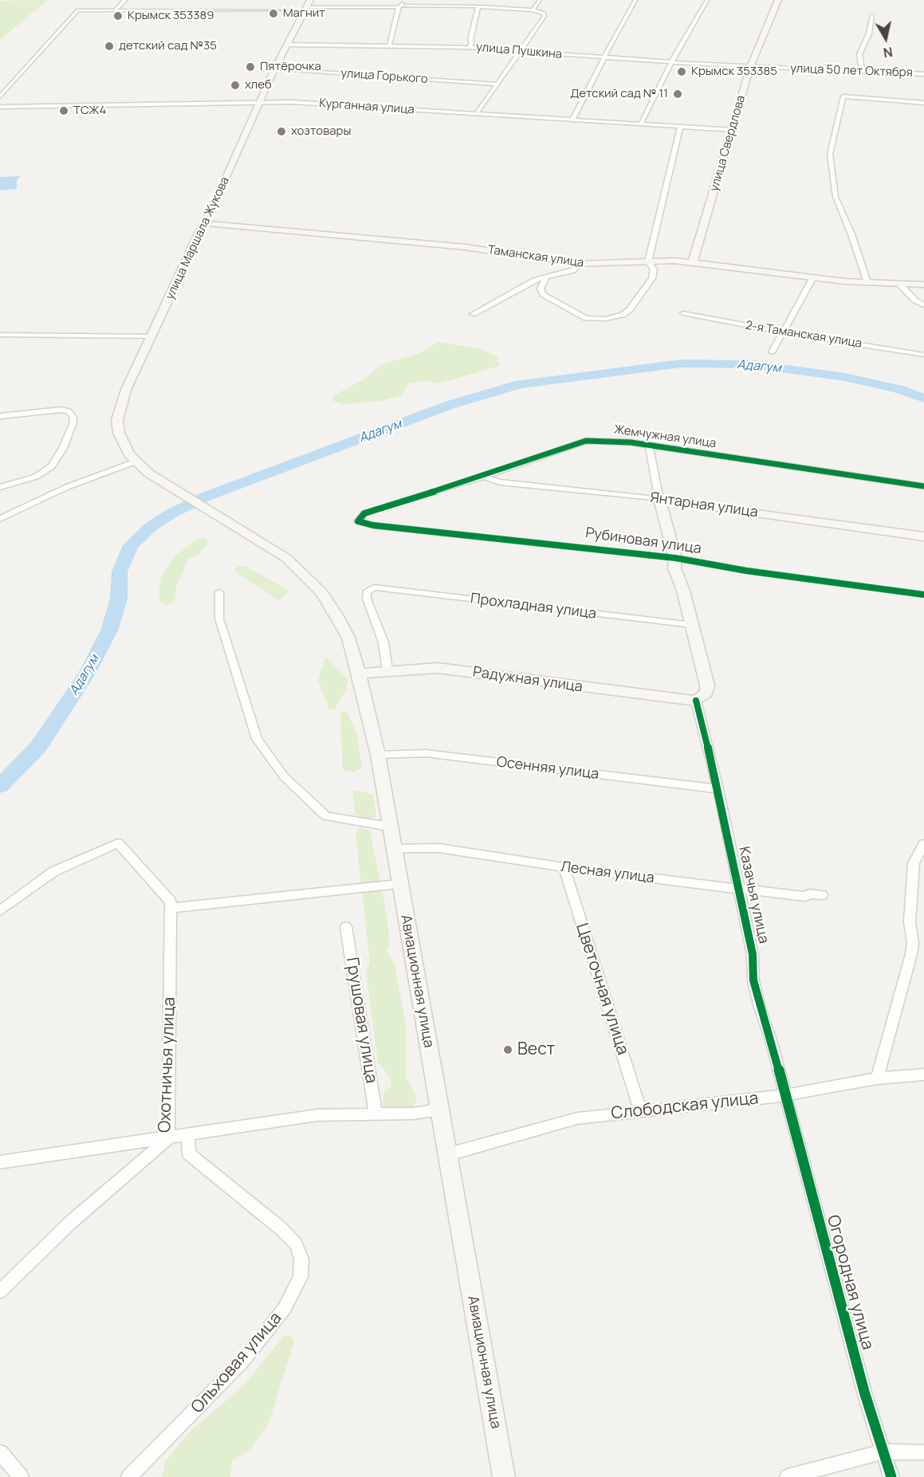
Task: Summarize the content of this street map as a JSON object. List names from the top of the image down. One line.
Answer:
{"streets":{"main road":["улица Свердлова","улица Маршала Жукова","Таманская улица","Янтарная улица","Радужная улица","Авиационная улица"],"street":["улица Пушкина","улица 50 лет Октября","улица Горького","Курганная улица","2-я Таманская улица","Жемчужная улица","Рубиновая улица","Прохладная улица","Осенняя улица","Лесная улица","Казачья улица","Цветочная улица","Грушовая улица","Охотничья улица","Слободская улица","Огородная улица","Ольховая улица"]},"crossings":[["улица Пушкина","улица 50 лет Октября"],["улица Пушкина","улица Свердлова"],["улица Пушкина","улица Маршала Жукова"],["улица 50 лет Октября","улица Свердлова"],["улица Горького","улица Маршала Жукова"],["Курганная улица","улица Свердлова"],["Курганная улица","улица Маршала Жукова"],["улица Свердлова","Таманская улица"],["улица Маршала Жукова","Таманская улица"],["улица Маршала Жукова","Авиационная улица"],["Жемчужная улица","Янтарная улица"],["Жемчужная улица","Рубиновая улица"],["Прохладная улица","Радужная улица"],["Радужная улица","Казачья улица"],["Радужная улица","Авиационная улица"],["Осенняя улица","Казачья улица"],["Осенняя улица","Авиационная улица"],["Лесная улица","Казачья улица"],["Лесная улица","Авиационная улица"],["Лесная улица","Цветочная улица"],["Казачья улица","Слободская улица"],["Казачья улица","Огородная улица"],["Авиационная улица","Слободская улица"],["Цветочная улица","Слободская улица"],["Слободская улица","Огородная улица"]],"water":["Адагум"],"places":["Магнит","Крымск 353389","детский сад №35","Пятёрочка","Крымск 353385","хлеб","Детский сад № 11","ТСЖ4","хозтовары","Вест"],"north":"bottom"}
